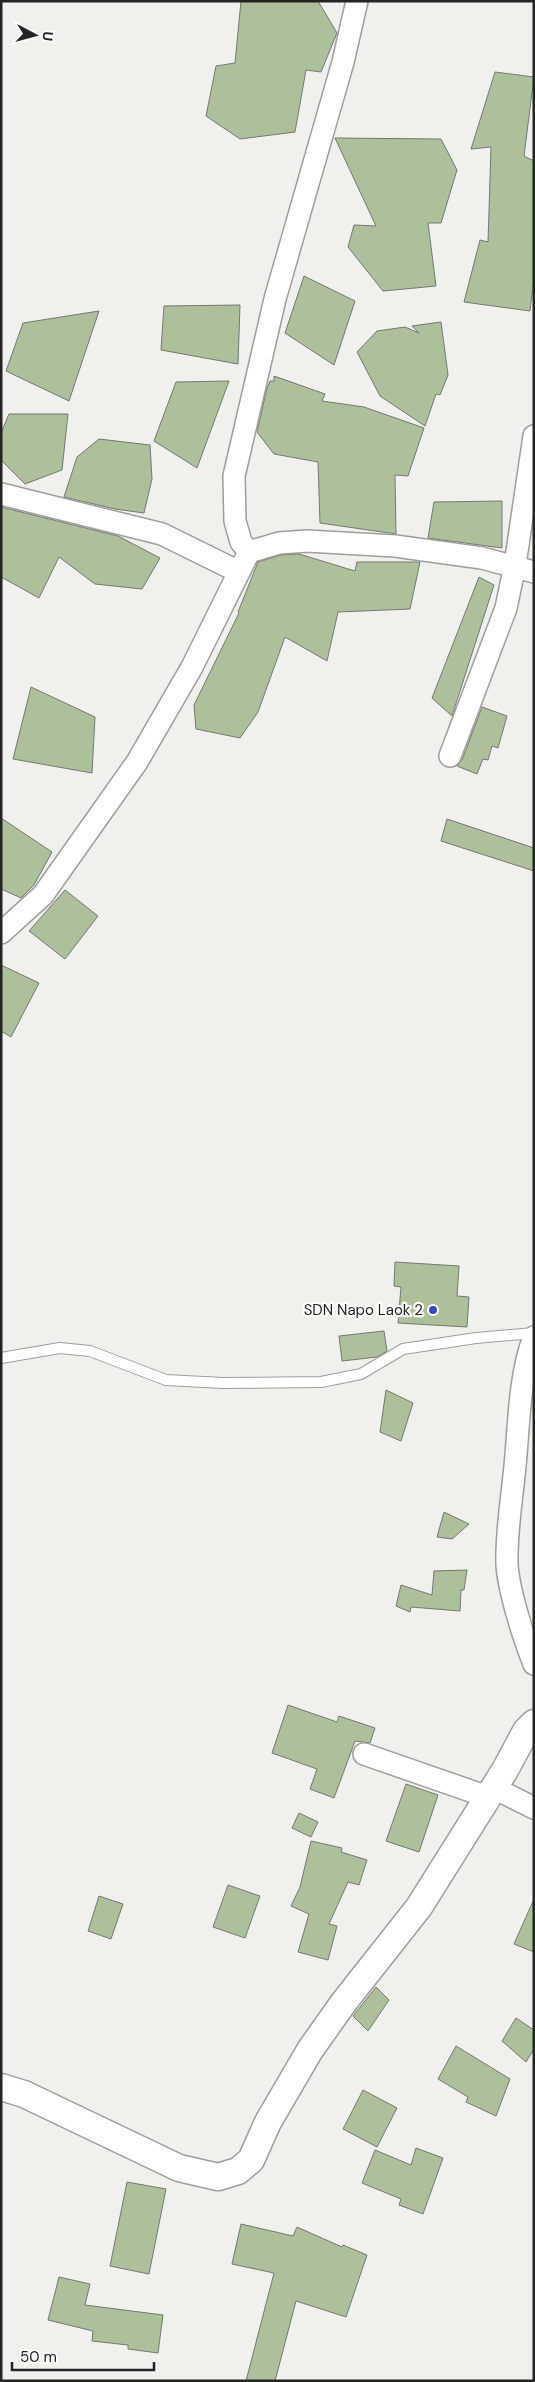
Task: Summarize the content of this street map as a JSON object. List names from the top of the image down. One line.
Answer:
{"places":["SDN Napo Laok 2"],"scale_bar":"50 m","north":"right"}
